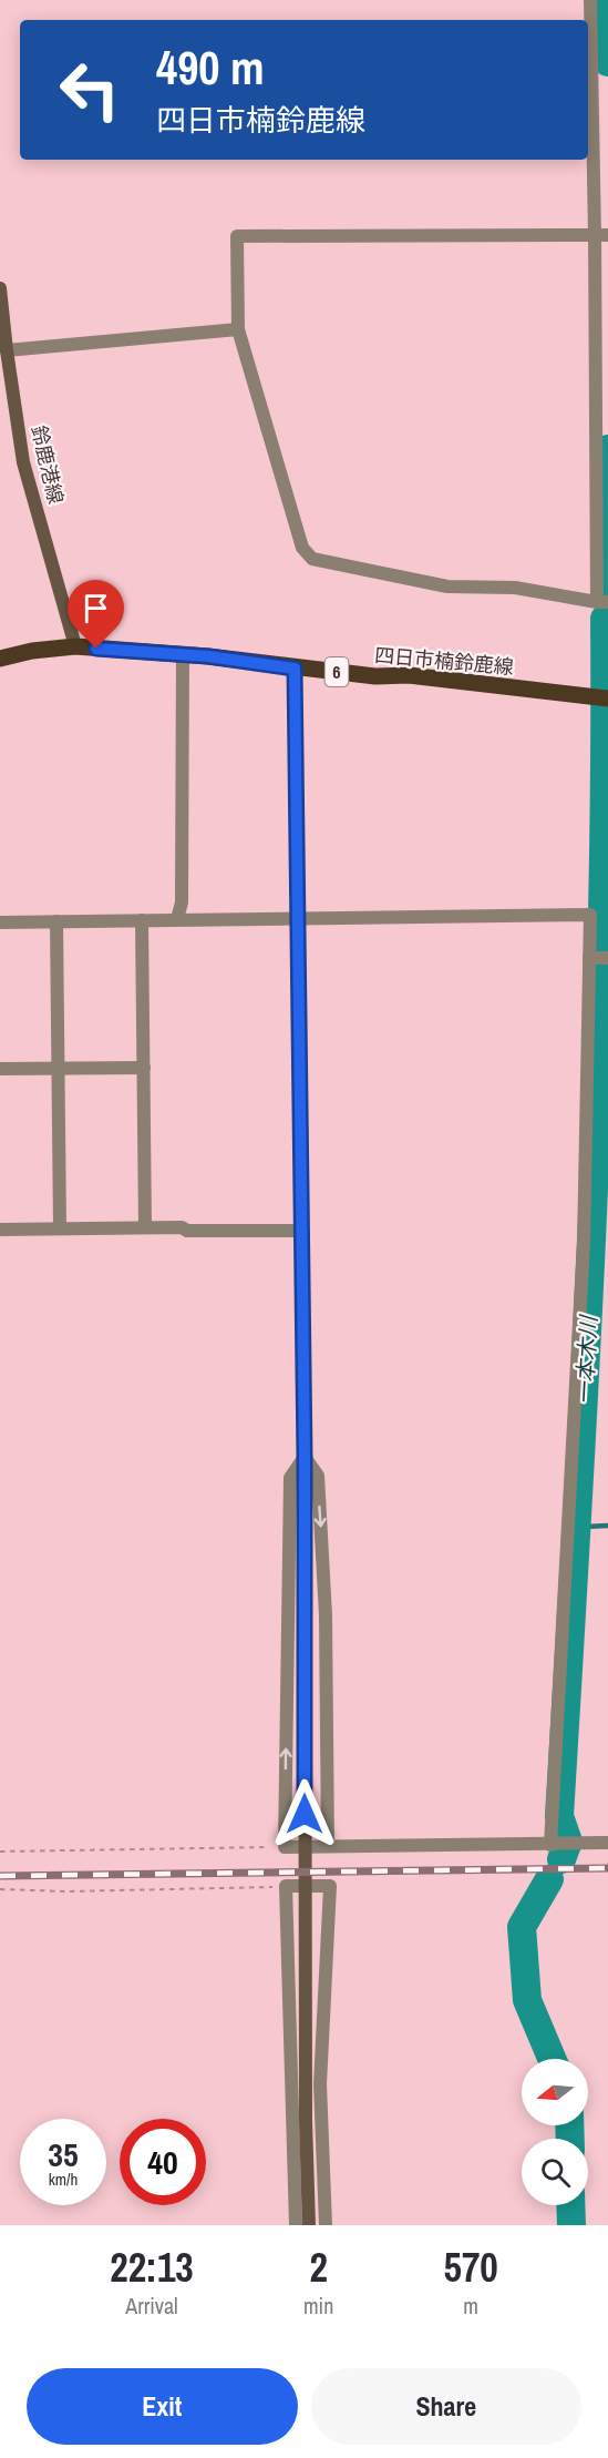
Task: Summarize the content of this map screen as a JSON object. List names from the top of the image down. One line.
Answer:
{"streets":{"main road":["四日市楠鈴鹿線","6"],"street":["鈴鹿港線"]},"crossings":[["鈴鹿港線","四日市楠鈴鹿線"]],"water":["一本木川"],"north":"left","page":{"turn":["490 m","四日市楠鈴鹿線"],"speed":"35 km/h","limit":"40","eta":["22:13","Arrival","2","min","570","m"],"buttons":["Exit","Share"]}}
